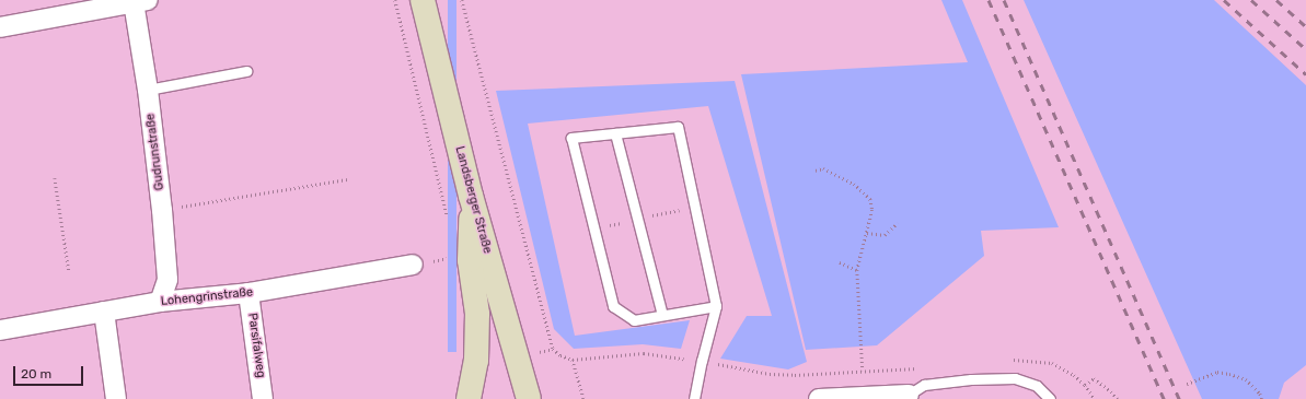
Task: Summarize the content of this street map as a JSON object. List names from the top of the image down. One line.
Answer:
{"streets":{"main road":["Landsberger Straße"],"street":["Gudrunstraße","Lohengrinstraße","Parsifalweg"]},"crossings":[["Gudrunstraße","Lohengrinstraße"],["Lohengrinstraße","Parsifalweg"]],"scale_bar":"20 m"}
